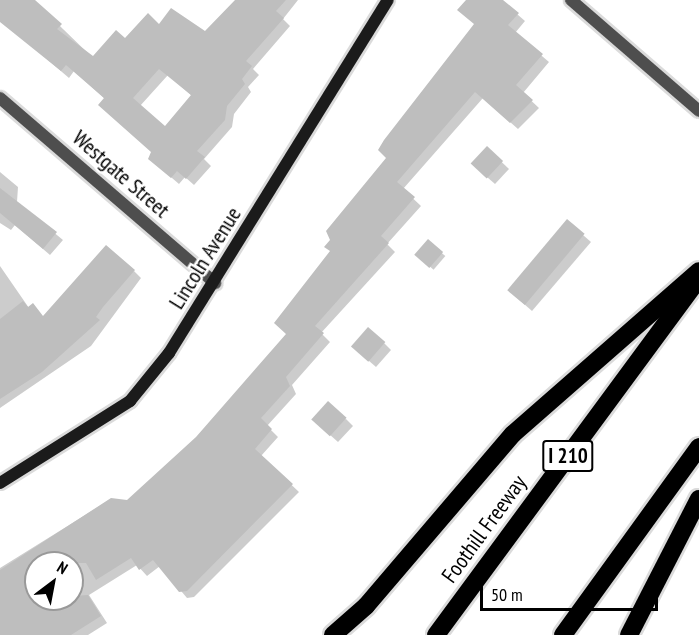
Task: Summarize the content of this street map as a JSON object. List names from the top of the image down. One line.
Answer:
{"streets":{"highway":["I 210","Foothill Freeway"],"main road":["Lincoln Avenue"],"street":["Westgate Street"]},"crossings":[["Westgate Street","Lincoln Avenue"]],"scale_bar":"50 m","north":"top right"}
